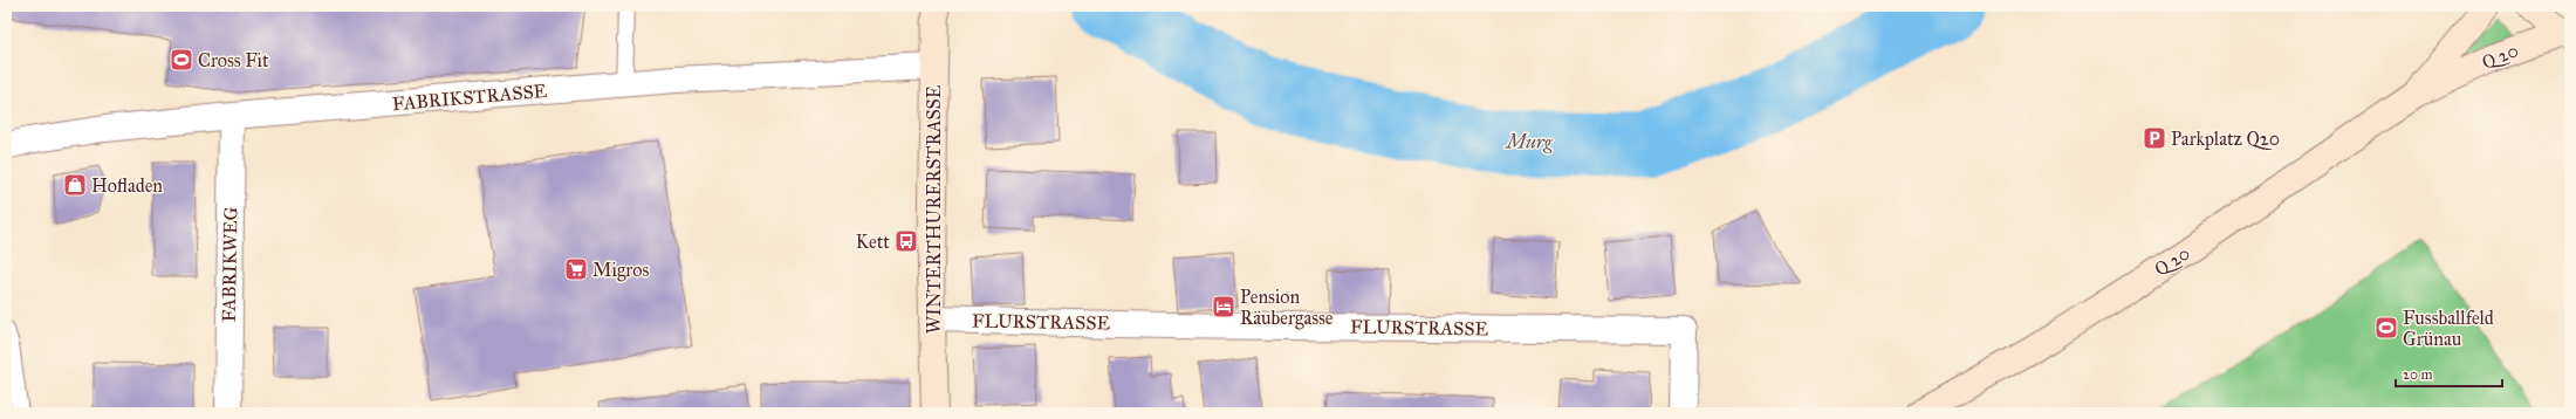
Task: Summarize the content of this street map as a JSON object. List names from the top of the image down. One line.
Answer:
{"streets":{"main road":["Q 20","WINTERTHURERSTRASSE"],"street":["FABRIKSTRASSE","FABRIKWEG","FLURSTRASSE"]},"crossings":[["FABRIKSTRASSE","WINTERTHURERSTRASSE"],["FABRIKSTRASSE","FABRIKWEG"],["WINTERTHURERSTRASSE","FLURSTRASSE"]],"water":["Murg"],"places":{"sports":["Cross Fit","Fussballfeld Grünau"],"parking":["Parkplatz Q20"],"shop":["Hofladen"],"bus stop":["Kett"],"supermarket":["Migros"],"hotel":["Pension Räubergasse"]},"scale_bar":"20 m"}
